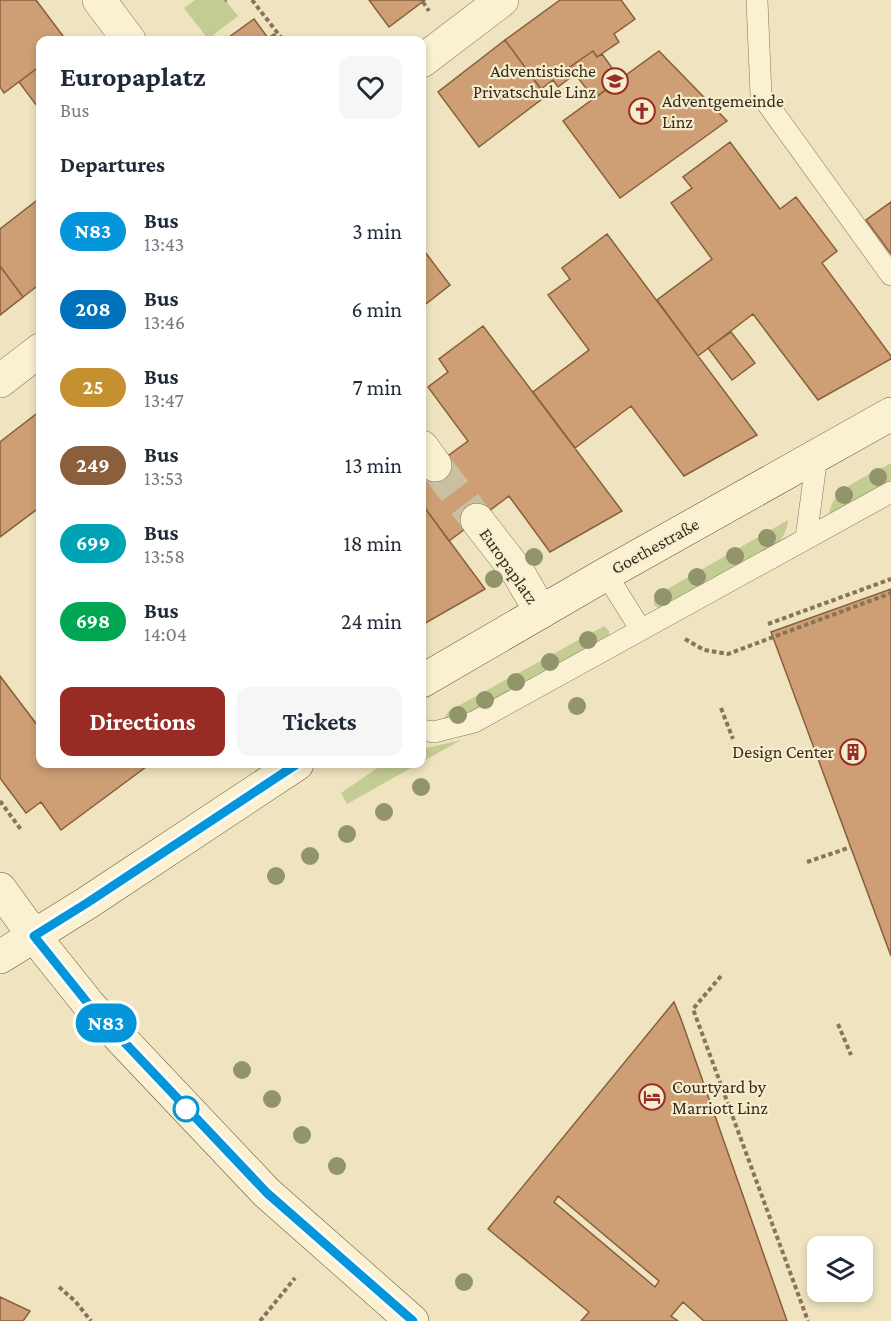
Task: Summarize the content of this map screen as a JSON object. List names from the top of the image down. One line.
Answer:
{"streets":{"main road":["Goethestraße","Europaplatz"]},"crossings":[["Goethestraße","Europaplatz"]],"places":{"school or university":["Adventistische Privatschule Linz"],"church":["Adventgemeinde Linz"],"building":["Design Center"],"hotel":["Courtyard by Marriott Linz"]},"lines":["bus line N83"],"page":{"on_map":"N83","heading":[["Europaplatz","Bus"],"Departures"],"list":[{"mark":"N83","name":"Bus","note":"13:43","value":"3 min"},{"mark":"208","name":"Bus","note":"13:46","value":"6 min"},{"mark":"25","name":"Bus","note":"13:47","value":"7 min"},{"mark":"249","name":"Bus","note":"13:53","value":"13 min"},{"mark":"699","name":"Bus","note":"13:58","value":"18 min"},{"mark":"698","name":"Bus","note":"14:04","value":"24 min"}],"buttons":["Directions","Tickets"]}}
